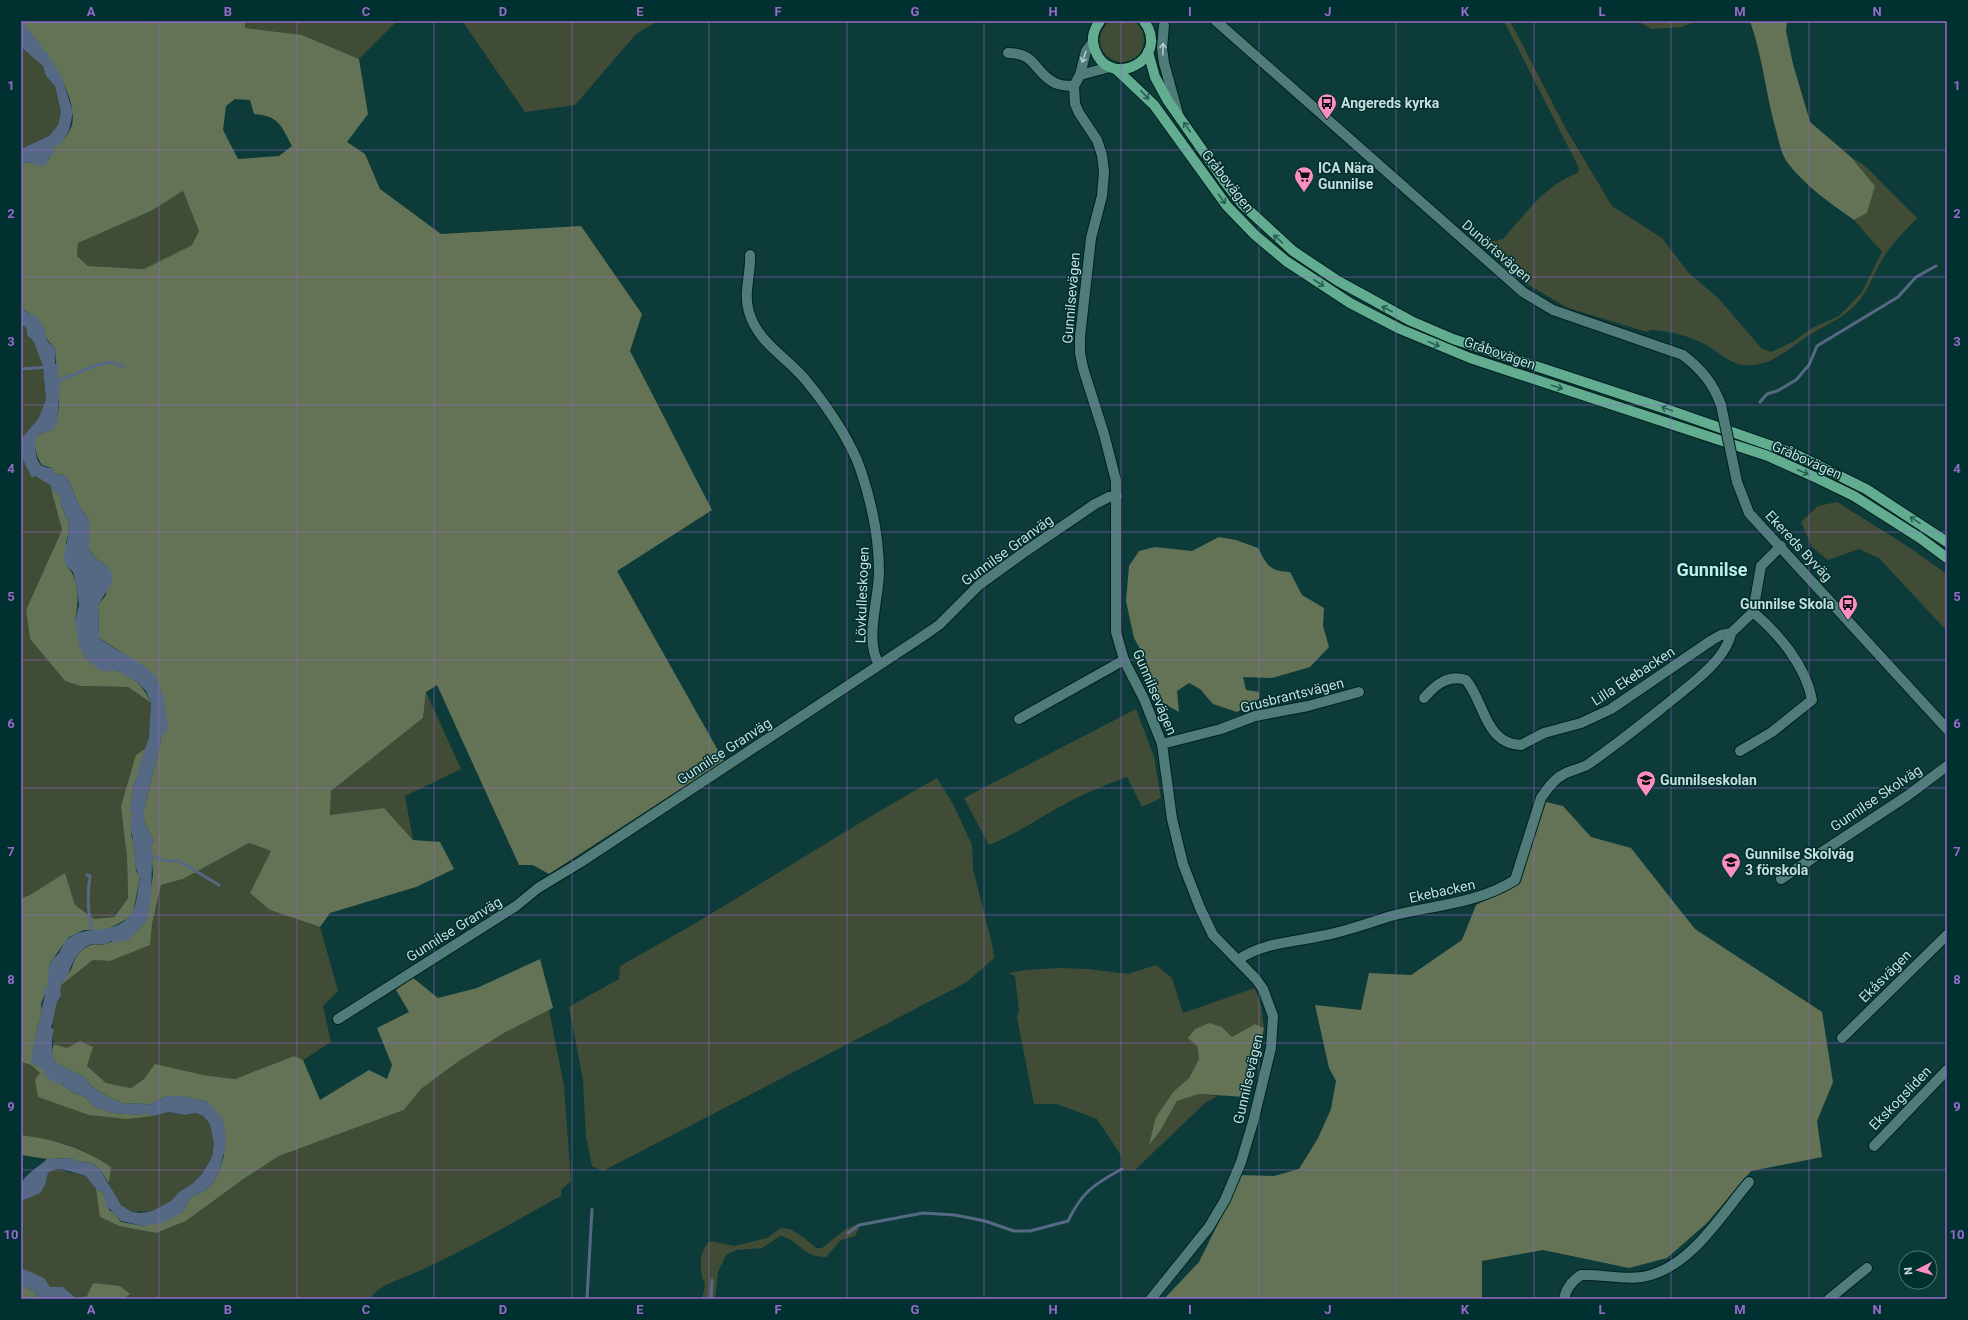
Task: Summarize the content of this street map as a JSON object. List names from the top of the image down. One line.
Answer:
{"streets":{"main road":["Gråbovägen"],"street":["Dunörtsvägen","Gunnilsevägen","Ekereds Byväg","Gunnilse Granväg","Lövkulleskogen","Lilla Ekebacken","Grusbrantsvägen","Gunnilse Skolväg","Ekebacken","Ekåsvägen","Ekskogsliden"]},"crossings":[["Dunörtsvägen","Ekereds Byväg"],["Gunnilsevägen","Gunnilse Granväg"],["Gunnilsevägen","Grusbrantsvägen"],["Gunnilsevägen","Ekebacken"],["Gunnilse Granväg","Lövkulleskogen"],["Lilla Ekebacken","Ekebacken"]],"districts":["Gunnilse"],"places":{"bus stop":["Angereds kyrka","Gunnilse Skola"],"supermarket":["ICA Nära Gunnilse"],"school or university":["Gunnilseskolan","Gunnilse Skolväg 3 förskola"]},"north":"left","grid":{"columns":["A","B","C","D","E","F","G","H","I","J","K","L","M","N"],"rows":["1","2","3","4","5","6","7","8","9","10"]}}
